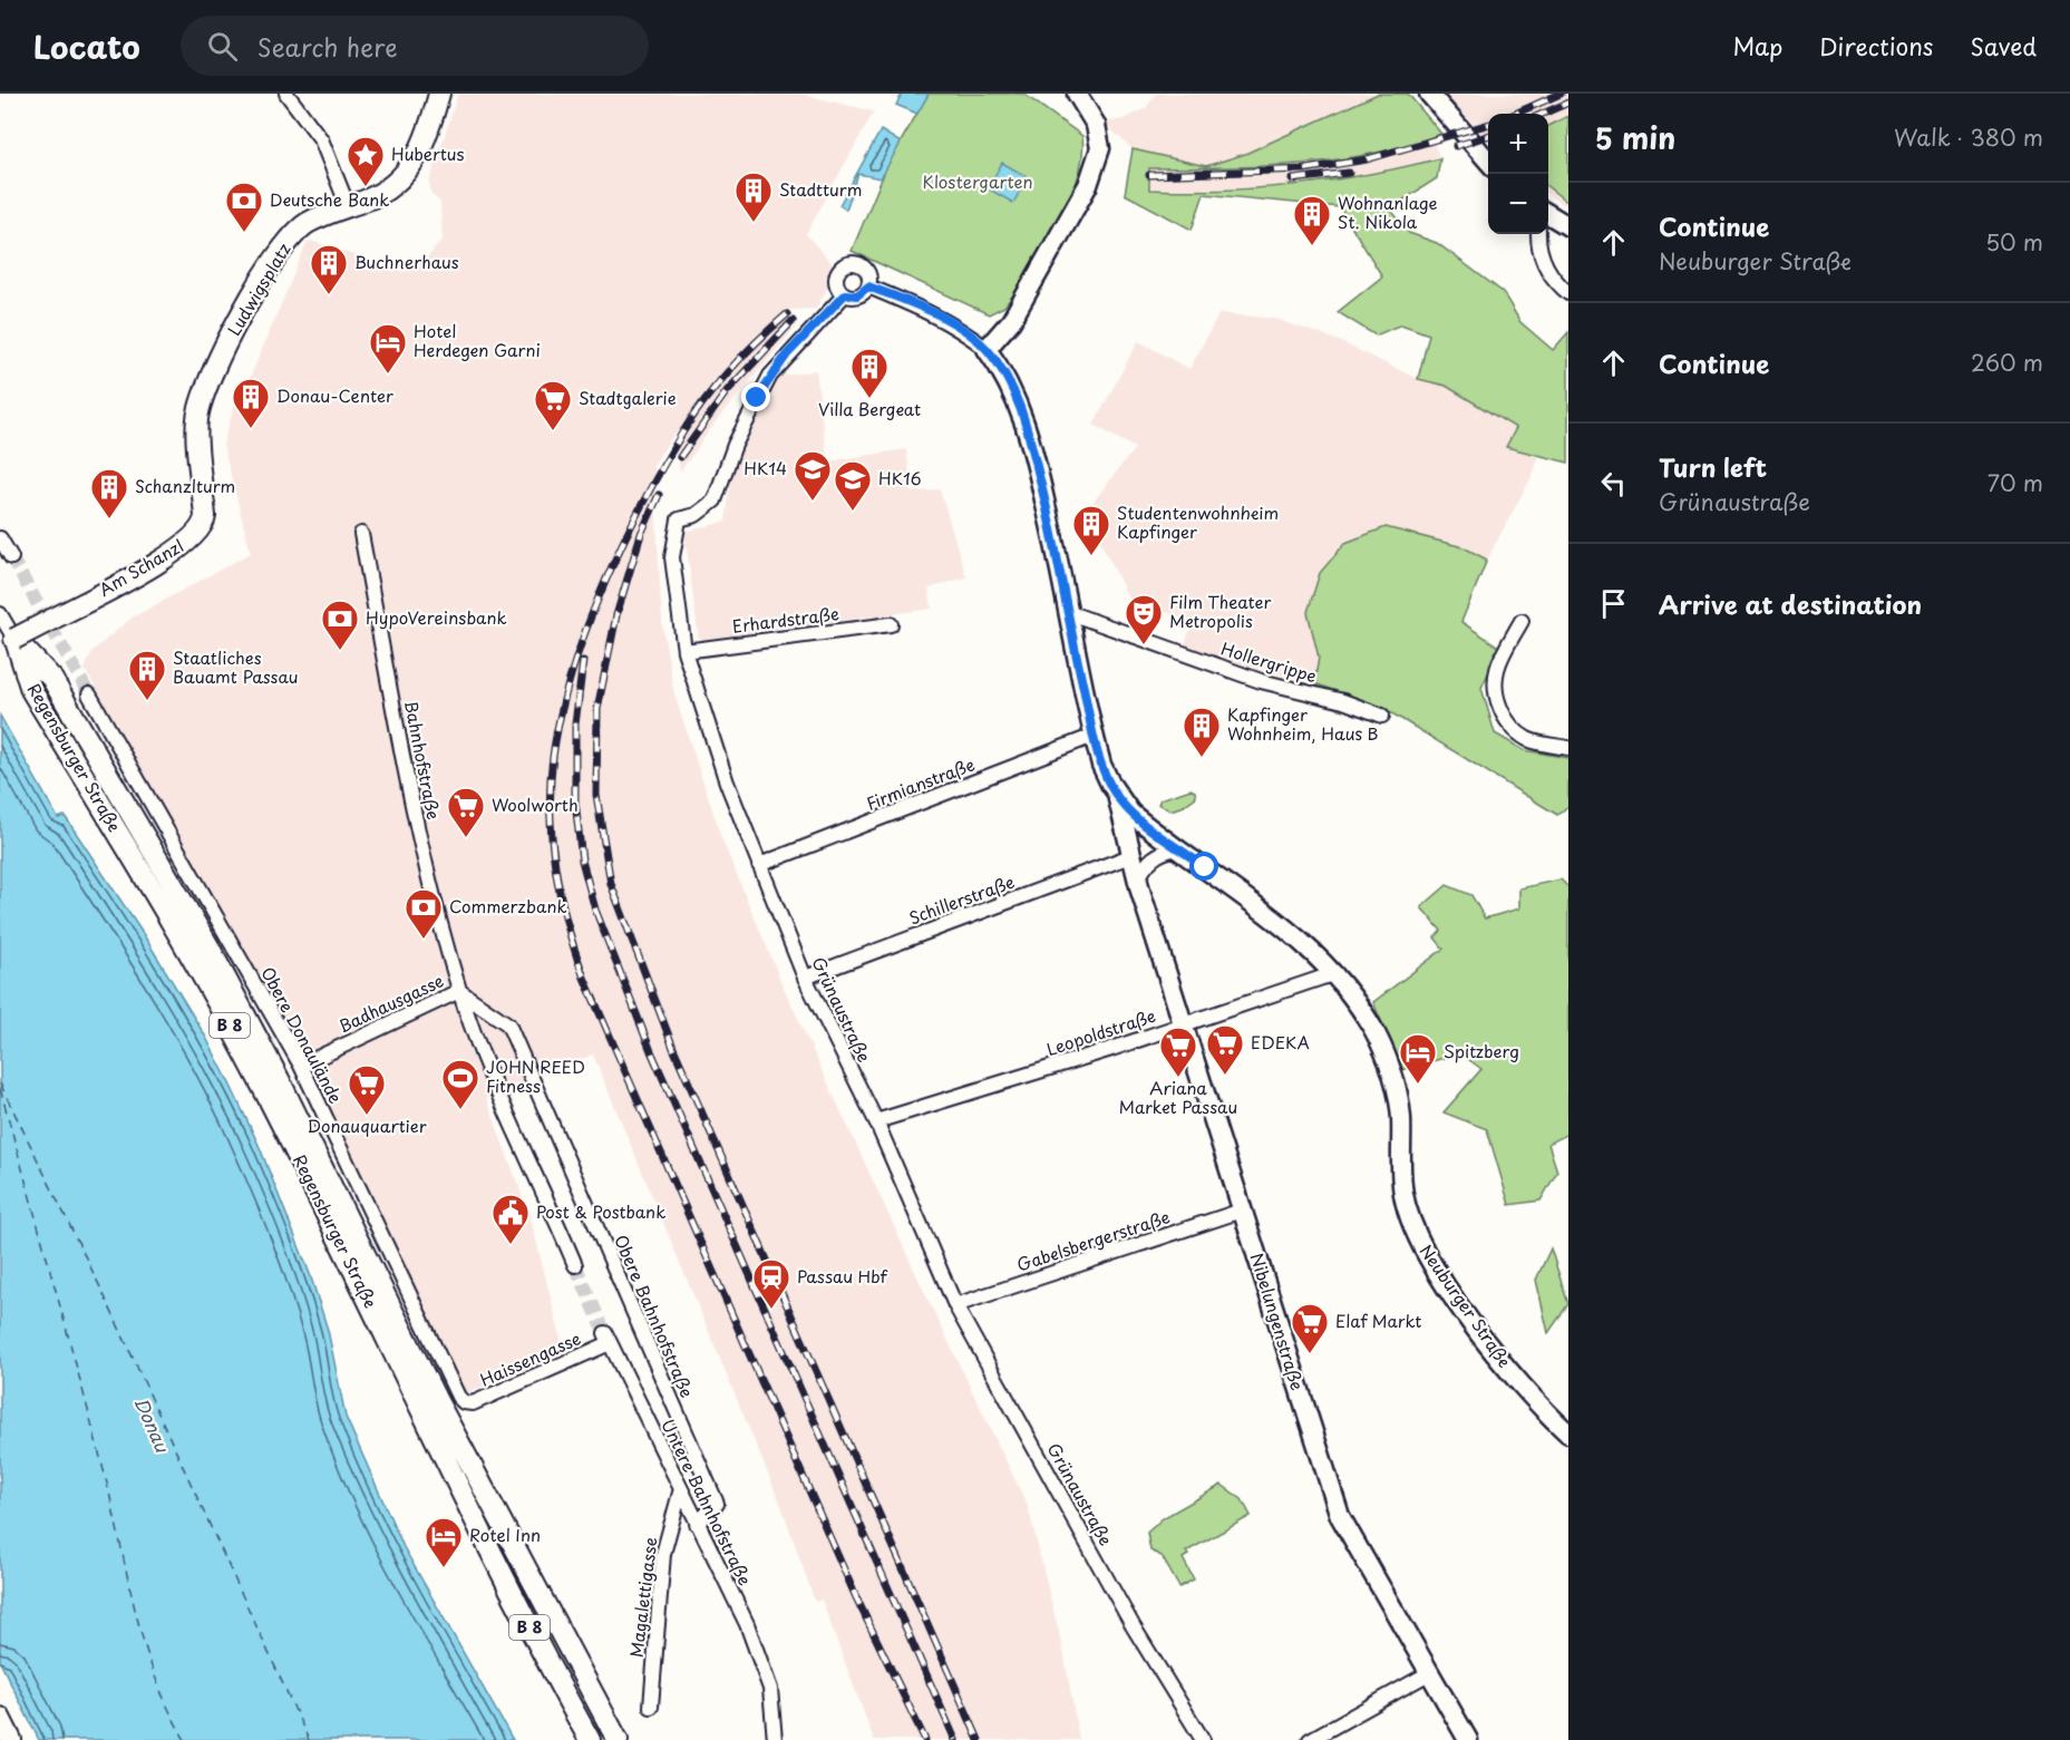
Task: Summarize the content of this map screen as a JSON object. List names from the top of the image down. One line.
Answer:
{"streets":{"main road":["Ludwigsplatz","Am Schanzl","Regensburger Straße","B 8"],"street":["Erhardstraße","Hollergrippe","Bahnhofstraße","Firmianstraße","Schillerstraße","Badhausgasse","Grünaustraße","Leopoldstraße","Obere Donaulände","Gabelsbergerstraße","Neuburger Straße","Obere Bahnhofstraße","Nibelungenstraße","Haissengasse","Untere Bahnhofstraße","Magalettigasse"]},"crossings":[["Ludwigsplatz","Am Schanzl"],["Am Schanzl","Regensburger Straße"],["Erhardstraße","Grünaustraße"],["Bahnhofstraße","Badhausgasse"],["Bahnhofstraße","Obere Bahnhofstraße"],["Firmianstraße","Grünaustraße"],["Schillerstraße","Grünaustraße"],["Schillerstraße","Nibelungenstraße"],["Badhausgasse","Obere Donaulände"],["Badhausgasse","Obere Bahnhofstraße"],["Grünaustraße","Leopoldstraße"],["Grünaustraße","Gabelsbergerstraße"],["Leopoldstraße","Neuburger Straße"],["Leopoldstraße","Nibelungenstraße"],["Obere Donaulände","Haissengasse"],["Gabelsbergerstraße","Nibelungenstraße"],["Neuburger Straße","Nibelungenstraße"],["Obere Bahnhofstraße","Untere Bahnhofstraße"],["Haissengasse","Untere Bahnhofstraße"],["Untere Bahnhofstraße","Magalettigasse"]],"water":["Donau"],"parks":["Klostergarten"],"places":{"place":["Hubertus"],"building":["Stadtturm","Wohnanlage St. Nikola","Buchnerhaus","Villa Bergeat","Donau-Center","Schanzlturm","Studentenwohnheim Kapfinger","Staatliches Bauamt Passau","Kapfinger Wohnheim, Haus B"],"bank":["Deutsche Bank","HypoVereinsbank","Commerzbank"],"hotel":["Hotel Herdegen Garni","Spitzberg","Rotel Inn"],"supermarket":["Stadtgalerie","Woolworth","EDEKA","Ariana Market Passau","Donauquartier","Elaf Markt"],"school or university":["HK14","HK16"],"theatre":["Film Theater Metropolis"],"sports":["JOHN REED Fitness"],"public building":["Post & Postbank"],"station":["Passau Hbf"]},"page":{"header":"Locato","search":"Search here","nav":["Map","Directions","Saved"],"heading":["5 min","Walk · 380 m"],"map_buttons":["+","−"],"list":[["Continue","Neuburger Straße","50 m"],["Continue","260 m"],["Turn left","Grünaustraße","70 m"],"Arrive at destination"]}}
